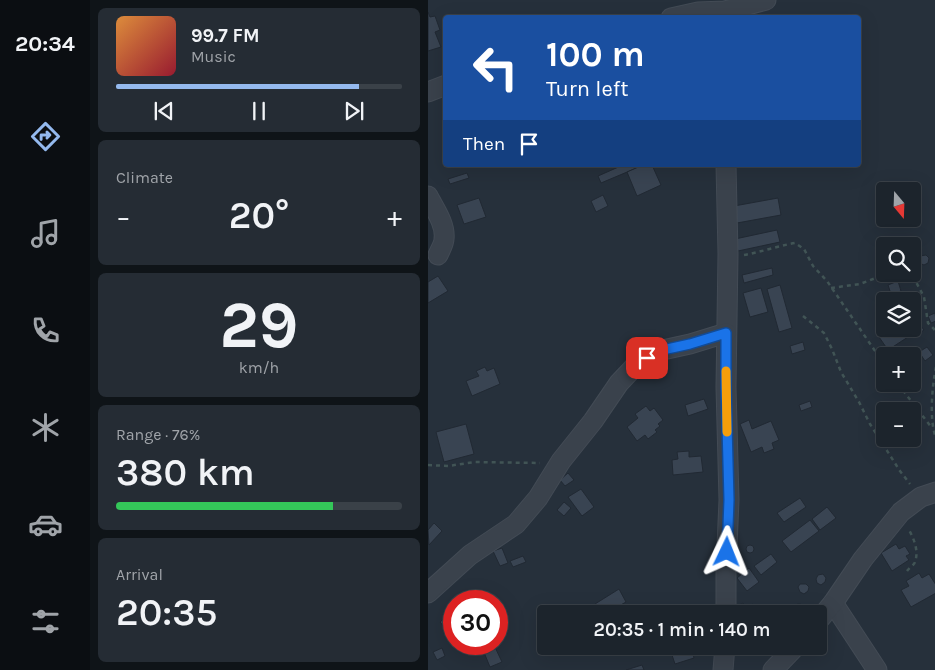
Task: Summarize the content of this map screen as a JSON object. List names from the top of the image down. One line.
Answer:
{"north":"bottom","page":{"tabs":"20:34","turn":["100 m","Turn left"],"song":["99.7 FM","Music"],"then":"Then","tile":["Climate",["29","km/h"],["Range · 76%","380 km"],["Arrival","20:35"]],"map_buttons":["+","−"],"heat":["−","20°","+"],"limit":"30","trip":"20:35 · 1 min · 140 m"}}
